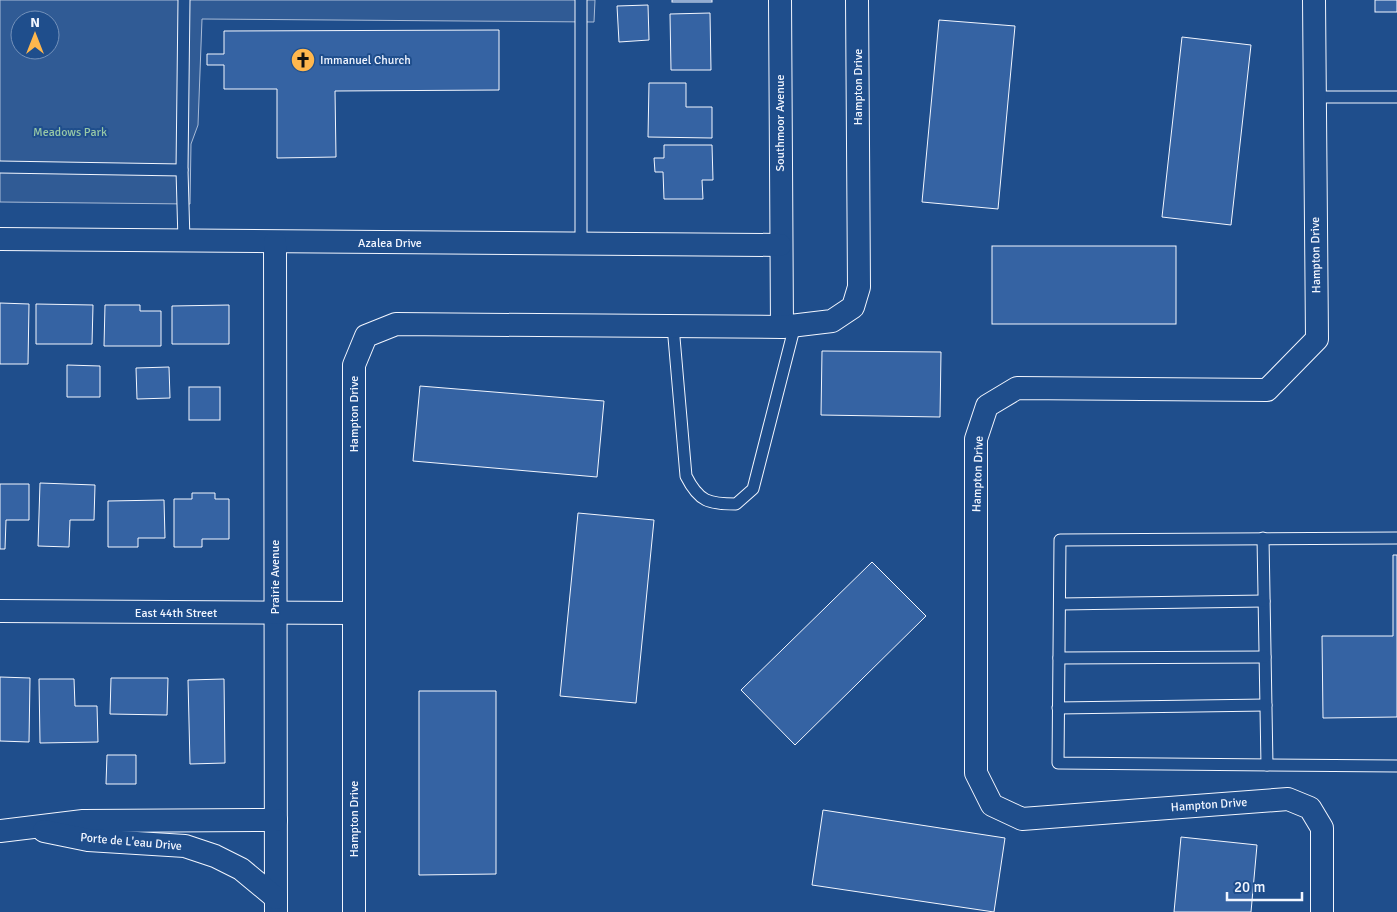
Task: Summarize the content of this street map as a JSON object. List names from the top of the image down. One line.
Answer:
{"streets":{"street":["Hampton Drive","Southmoor Avenue","Azalea Drive","Prairie Avenue","East 44th Street","Porte de L'eau Drive"]},"crossings":[["Hampton Drive","East 44th Street"],["Southmoor Avenue","Azalea Drive"],["Azalea Drive","Prairie Avenue"],["Prairie Avenue","East 44th Street"],["Prairie Avenue","Porte de L'eau Drive"]],"parks":["Meadows Park"],"places":{"church":["Immanuel Church"]},"scale_bar":"20 m","north":"top"}
